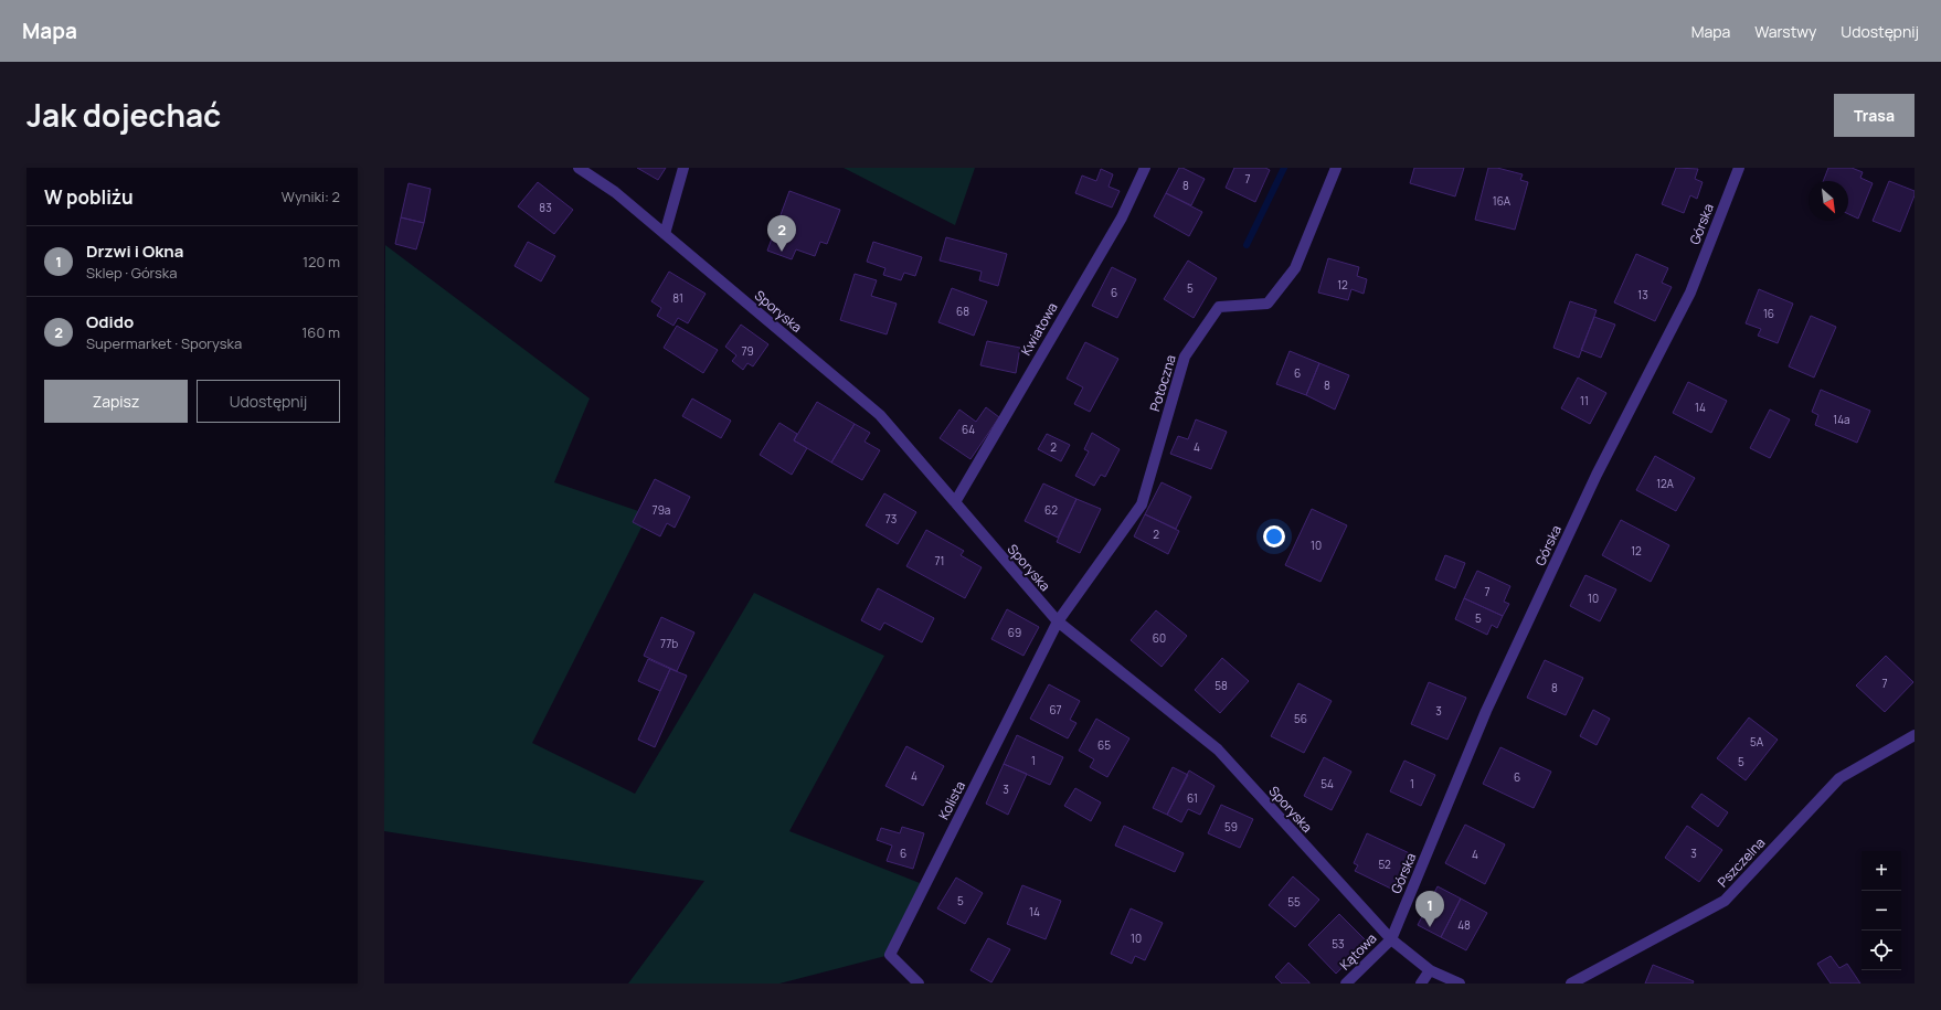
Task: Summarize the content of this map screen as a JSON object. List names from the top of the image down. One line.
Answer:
{"streets":{"street":["Górska","Sporyska","Kwiatowa","Potoczna","Kolista","Pszczelna","Kątowa"]},"crossings":[["Górska","Sporyska"],["Górska","Kątowa"],["Sporyska","Kwiatowa"],["Sporyska","Potoczna"],["Sporyska","Kolista"],["Sporyska","Kątowa"],["Potoczna","Kolista"]],"house_numbers":["7","8","16A","83","12","5","6","13","81","68","16","79","6","8","11","14","14a","64","2","4","12A","79a","62","73","2","10","12","71","7","10","5","69","60","77b","7","58","8","67","3","56","5A","65","1","5","4","6","54","1","3","61","59","6","3","4","52","5","55","14","48","10","53"],"north":"bottom right","page":{"header":"Mapa","nav":["Mapa","Warstwy","Udostępnij"],"title":"Jak dojechać","buttons":["Trasa",["Zapisz","Udostępnij"]],"heading":["W pobliżu","Wyniki: 2"],"pins":["2","1"],"list":[{"mark":"1","name":"Drzwi i Okna","note":"Sklep · Górska","value":"120 m"},{"mark":"2","name":"Odido","note":"Supermarket · Sporyska","value":"160 m"}],"map_buttons":["+","−"]}}
